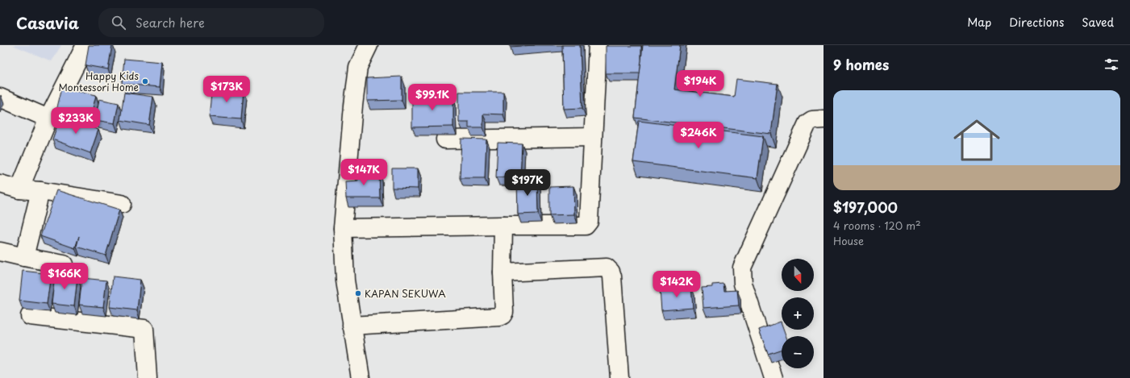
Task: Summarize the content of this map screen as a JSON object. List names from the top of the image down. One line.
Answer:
{"places":["Happy Kids Montessori Home","KAPAN SEKUWA"],"north":"bottom","page":{"header":"Casavia","search":"Search here","nav":["Map","Directions","Saved"],"heading":"9 homes","price":["$194K","$173K","$99.1K","$233K","$246K","$147K","$197K","$166K","$142K"],"list":[{"name":"$197,000","note":"4 rooms · 120 m² · House"}],"map_buttons":["+","−"]}}
